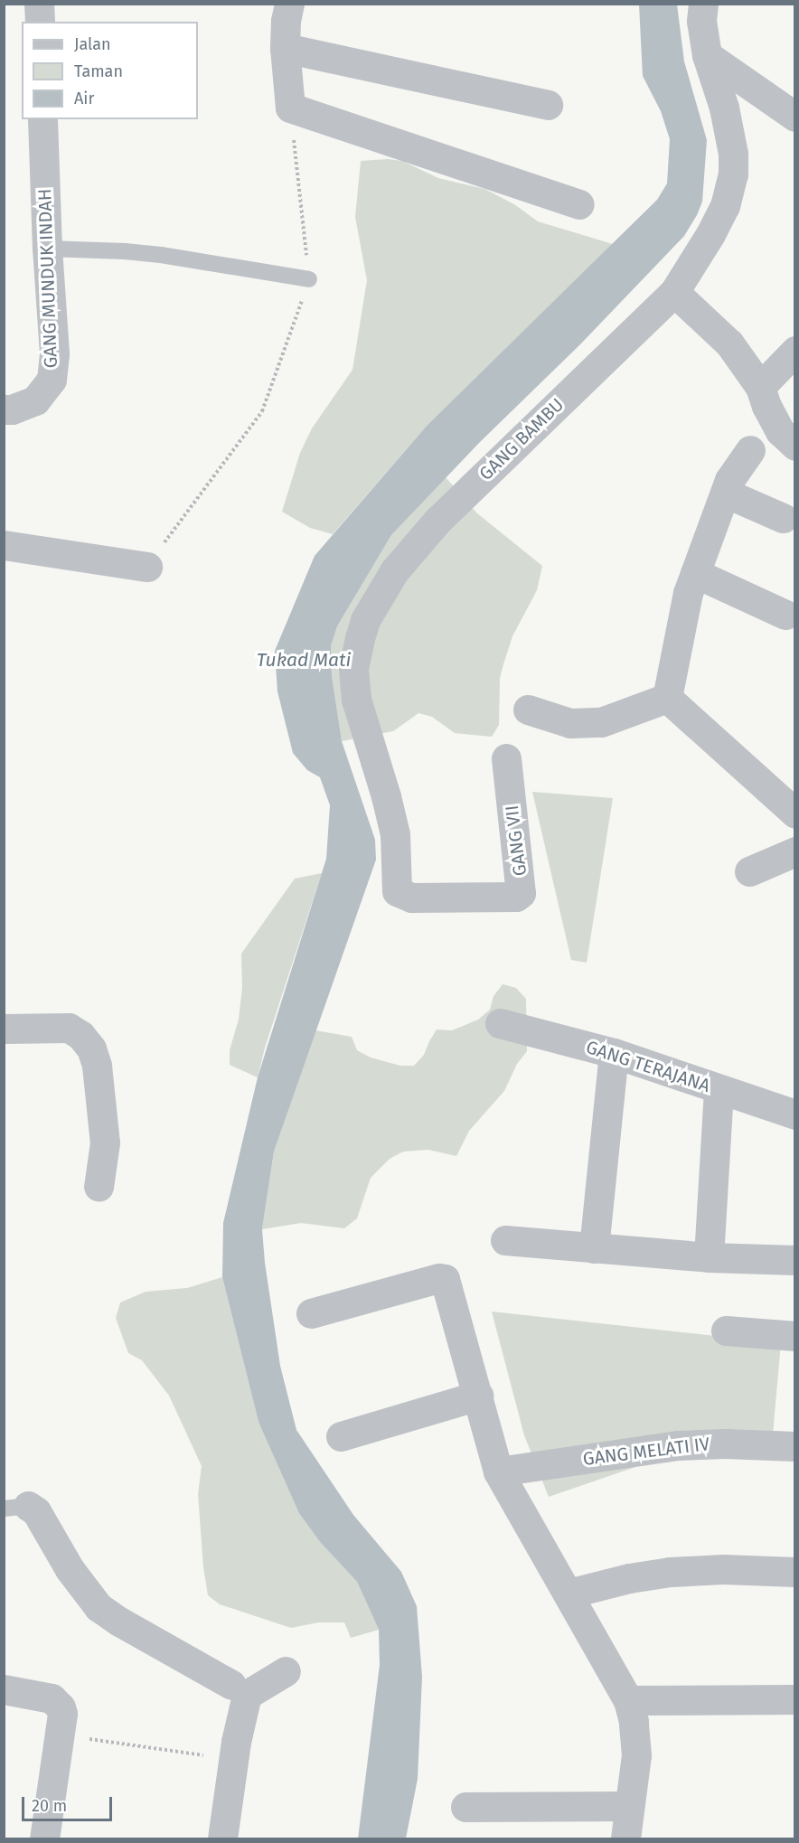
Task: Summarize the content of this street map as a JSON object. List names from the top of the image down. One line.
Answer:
{"streets":{"street":["GANG MUNDUK INDAH","GANG BAMBU","GANG VII","GANG TERAJANA","GANG MELATI IV"]},"crossings":[["GANG BAMBU","GANG VII"]],"water":["Tukad Mati"],"legend":["Jalan","Taman","Air"],"scale_bar":"20 m"}
